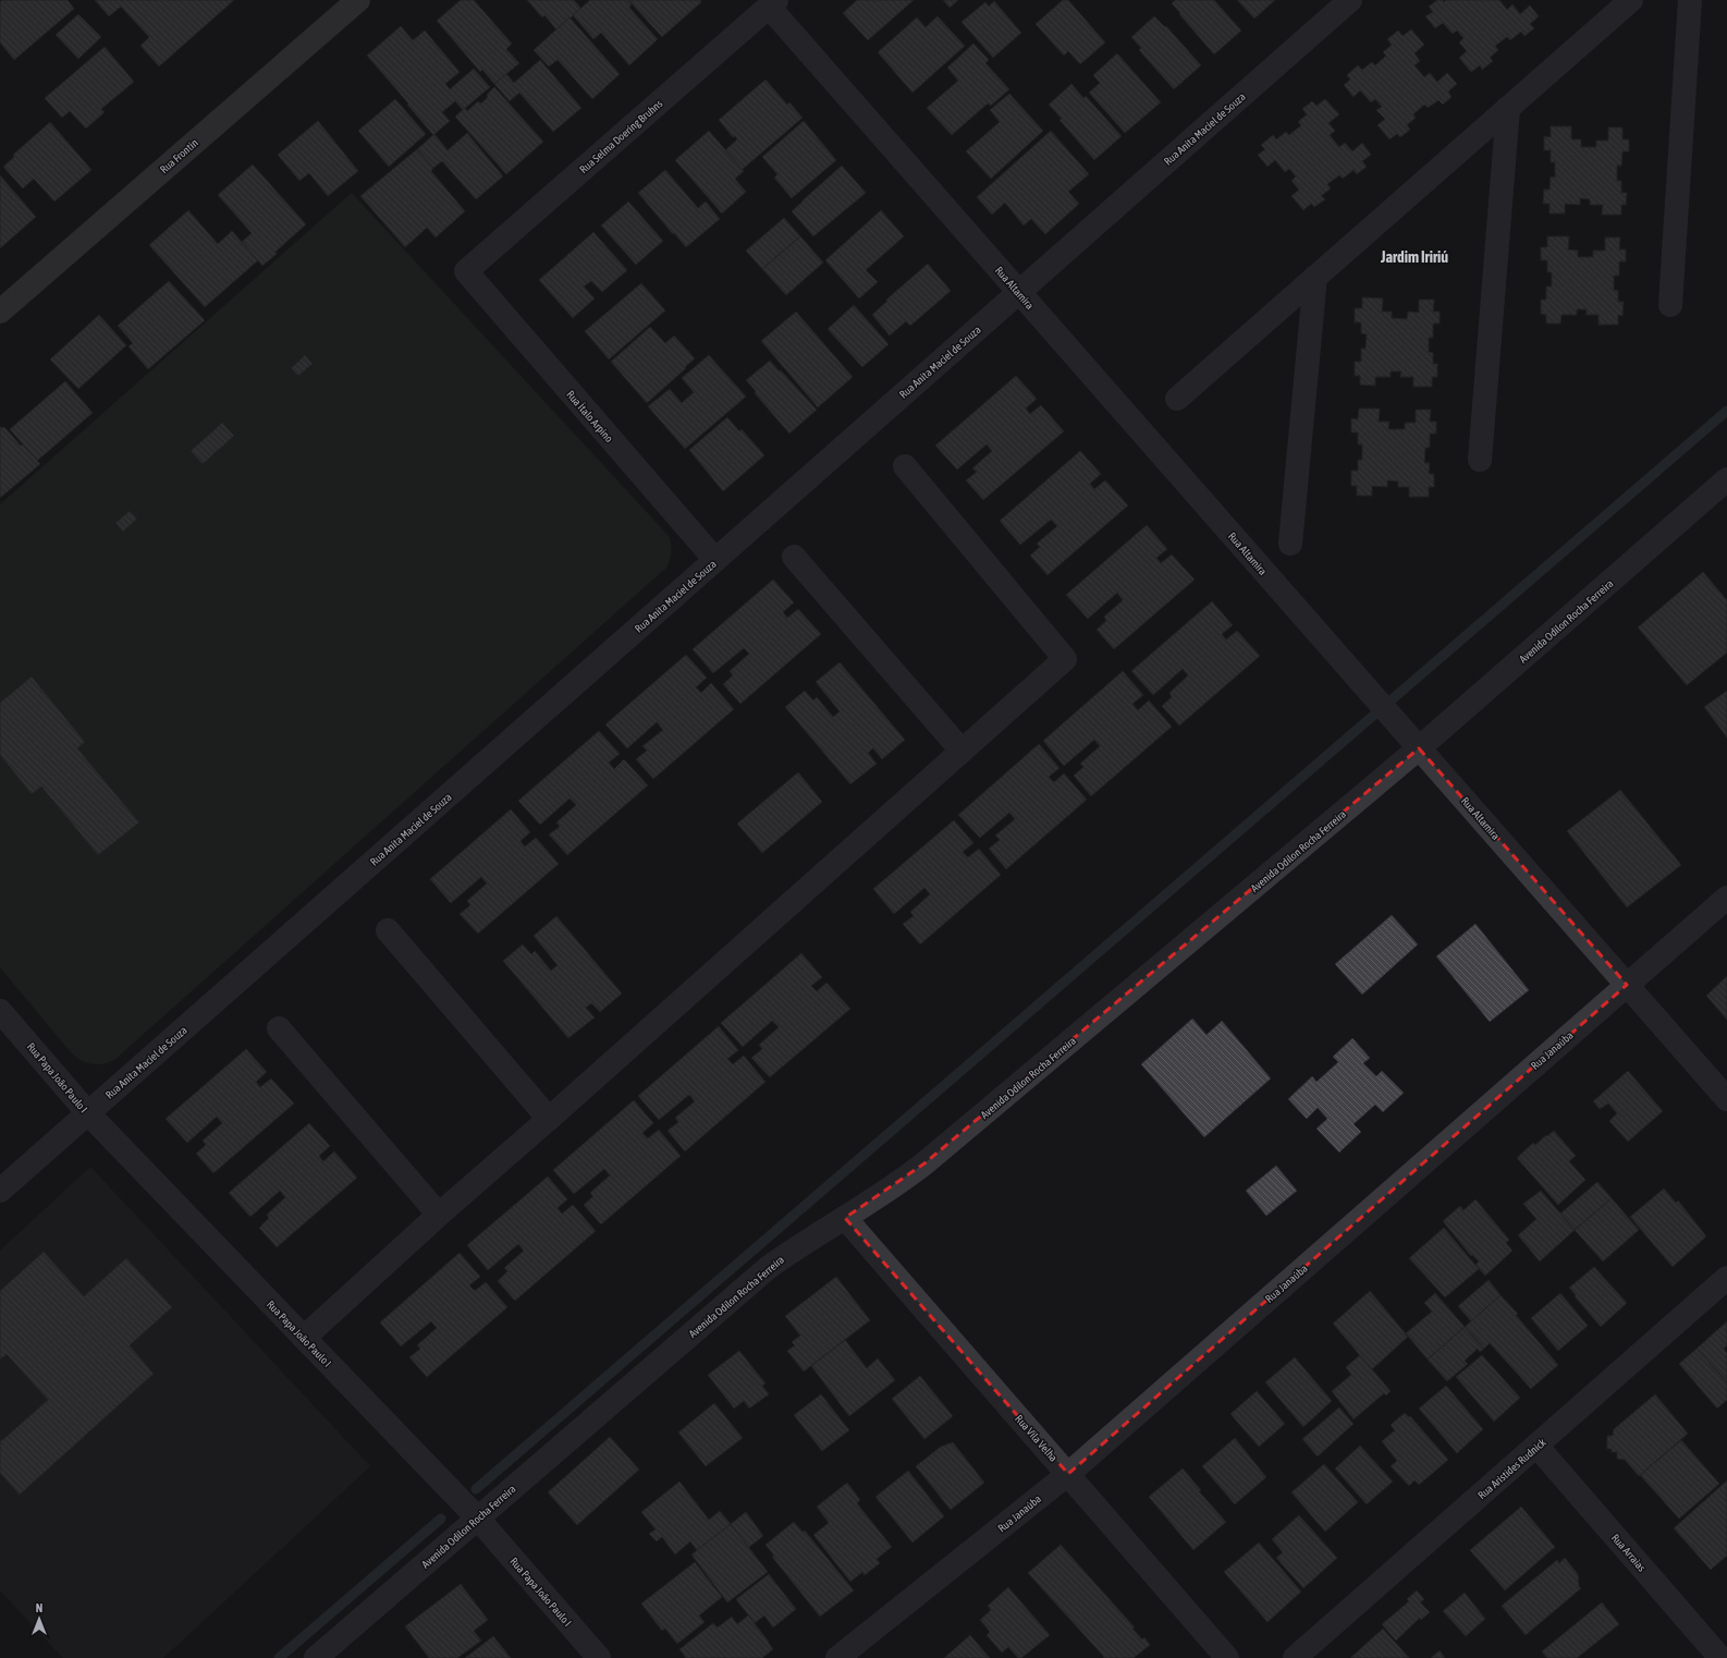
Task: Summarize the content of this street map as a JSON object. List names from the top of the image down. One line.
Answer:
{"streets":{"street":["Rua Anita Maciel de Souza","Rua Selma Doering Bruhns","Rua Frontin","Rua Altamira","Rua Ítalo Arpino","Avenida Odilon Rocha Ferreira","Rua Janaúba","Rua Papa João Paulo I","Rua Vila Velha","Rua Aristides Rudnick","Rua Arraias"]},"crossings":[["Rua Anita Maciel de Souza","Rua Altamira"],["Rua Anita Maciel de Souza","Rua Ítalo Arpino"],["Rua Anita Maciel de Souza","Rua Papa João Paulo I"],["Rua Selma Doering Bruhns","Rua Altamira"],["Rua Selma Doering Bruhns","Rua Ítalo Arpino"],["Rua Altamira","Avenida Odilon Rocha Ferreira"],["Rua Altamira","Rua Janaúba"],["Avenida Odilon Rocha Ferreira","Rua Papa João Paulo I"],["Avenida Odilon Rocha Ferreira","Rua Vila Velha"],["Rua Janaúba","Rua Vila Velha"],["Rua Aristides Rudnick","Rua Arraias"]],"districts":["Jardim Iririú"],"north":"top"}
